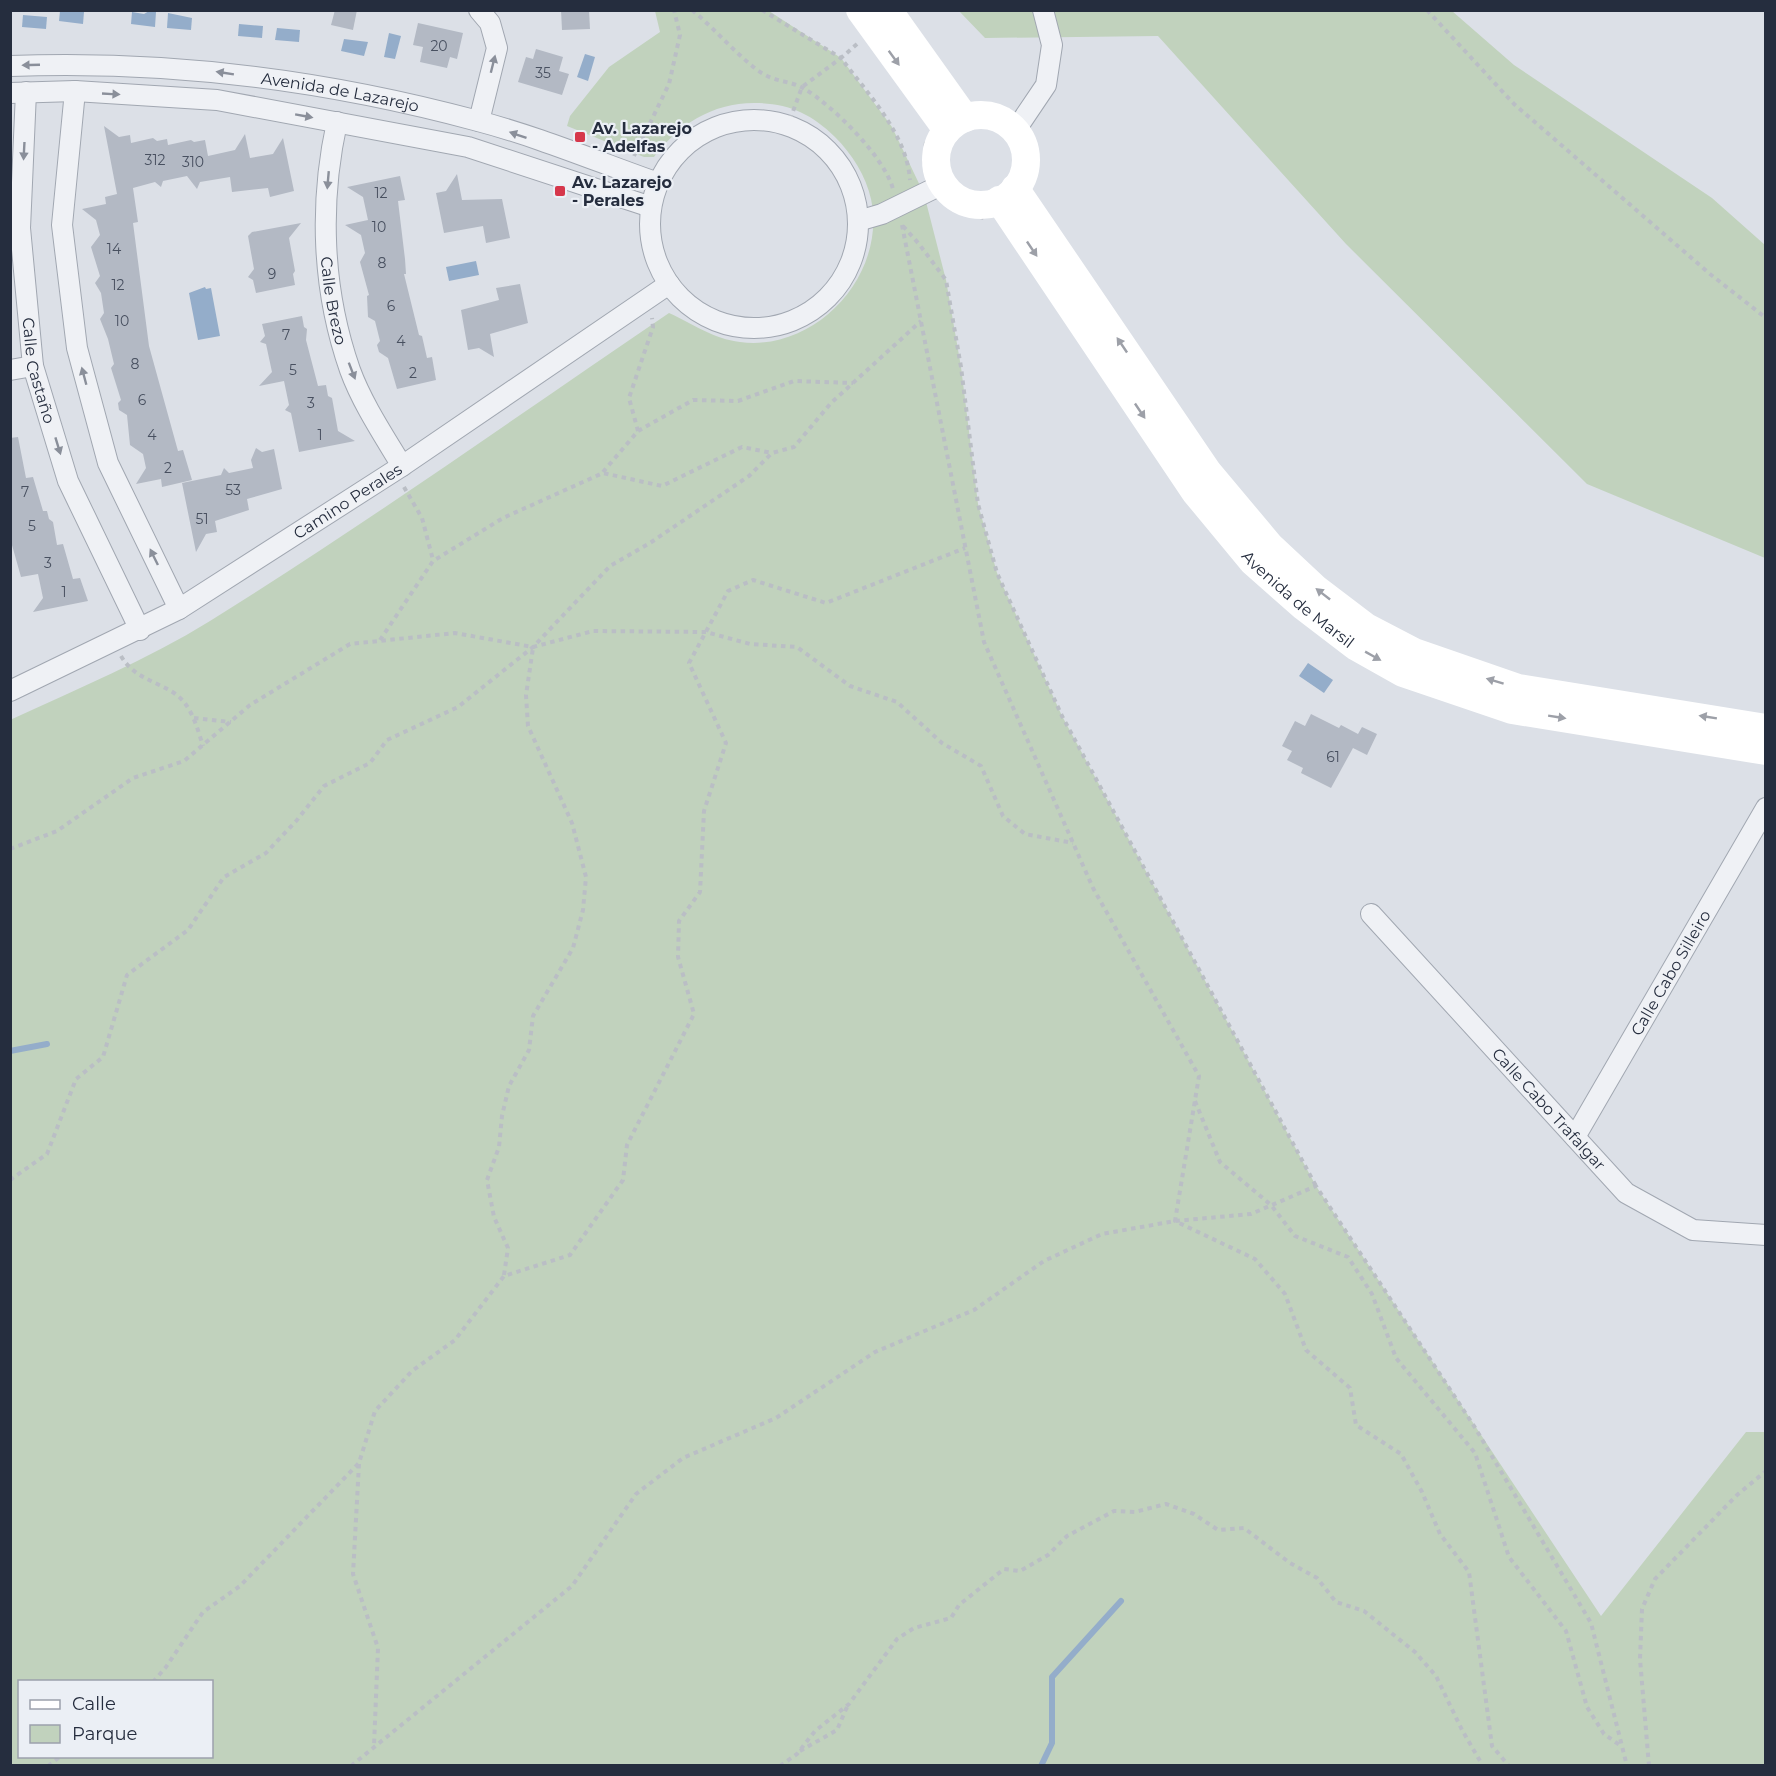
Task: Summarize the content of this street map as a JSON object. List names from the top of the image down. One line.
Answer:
{"streets":{"street":["Avenida de Lazarejo","Calle Brezo","Calle Castaño","Camino Perales","Avenida de Marsil","Calle Cabo Silleiro","Calle Cabo Trafalgar"]},"crossings":[["Avenida de Lazarejo","Calle Brezo"],["Avenida de Lazarejo","Calle Castaño"],["Avenida de Lazarejo","Camino Perales"],["Calle Brezo","Camino Perales"],["Calle Castaño","Camino Perales"],["Calle Cabo Silleiro","Calle Cabo Trafalgar"]],"one_way":["Calle Brezo"],"places":{"transit":["Av. Lazarejo - Adelfas","Av. Lazarejo - Perales"]},"house_numbers":["20","35","312","310","12","10","14","8","9","12","6","10","7","4","8","5","2","6","3","4","1","2","53","7","51","5","3","1","61"],"legend":["Calle","Parque"]}
